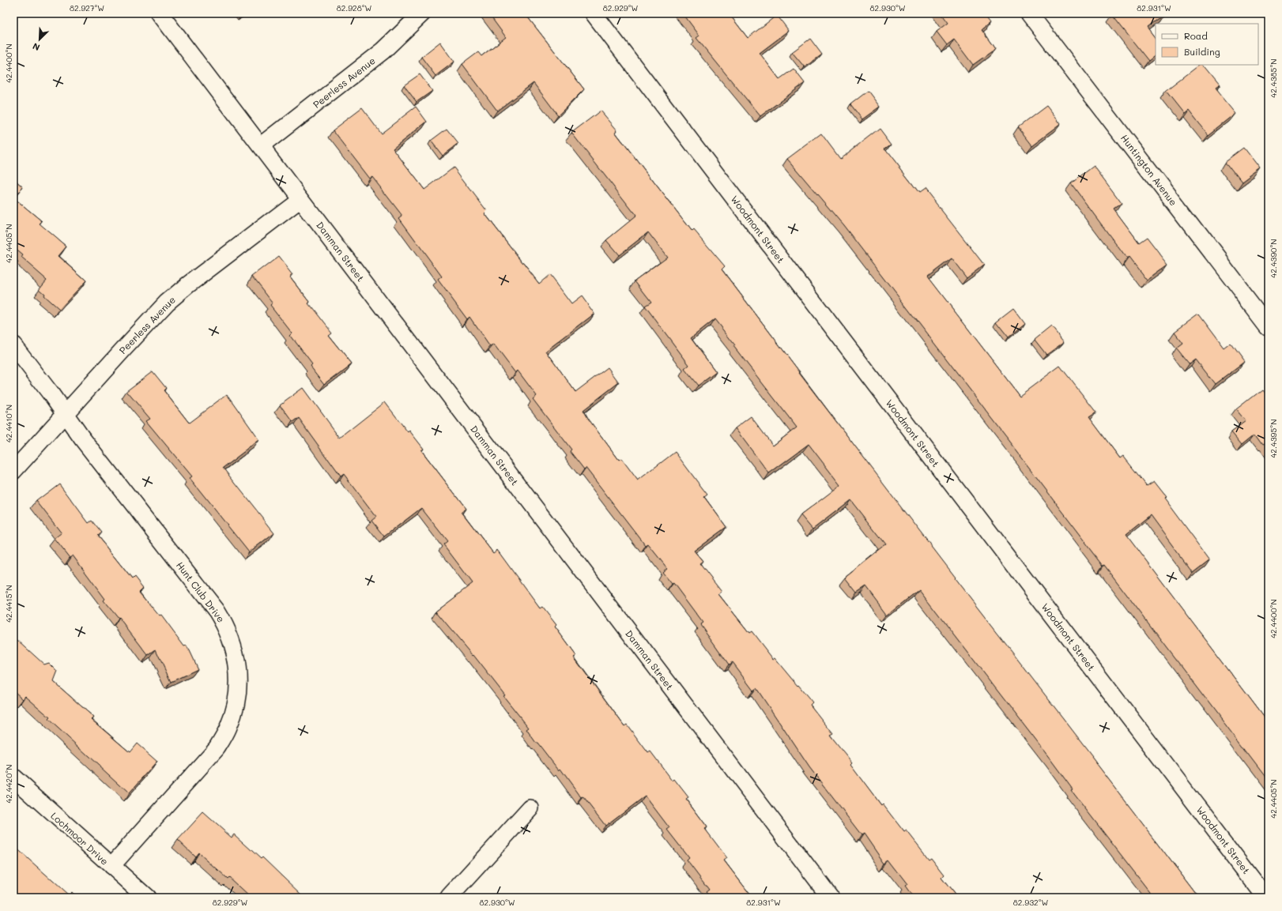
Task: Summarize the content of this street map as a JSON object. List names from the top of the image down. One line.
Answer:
{"streets":{"street":["Peerless Avenue","Huntington Avenue","Woodmont Street","Damman Street","Hunt Club Drive","Lochmoor Drive"]},"crossings":[["Peerless Avenue","Damman Street"],["Peerless Avenue","Hunt Club Drive"],["Hunt Club Drive","Lochmoor Drive"]],"legend":["Road","Building"],"north":"bottom left","coordinates":["82.927°W","82.928°W","82.929°W","82.930°W","82.931°W","42.4400°N","42.4385°N","42.4405°N","42.4390°N","42.4410°N","42.4395°N","42.4415°N","42.4420°N","82.932°W"]}
